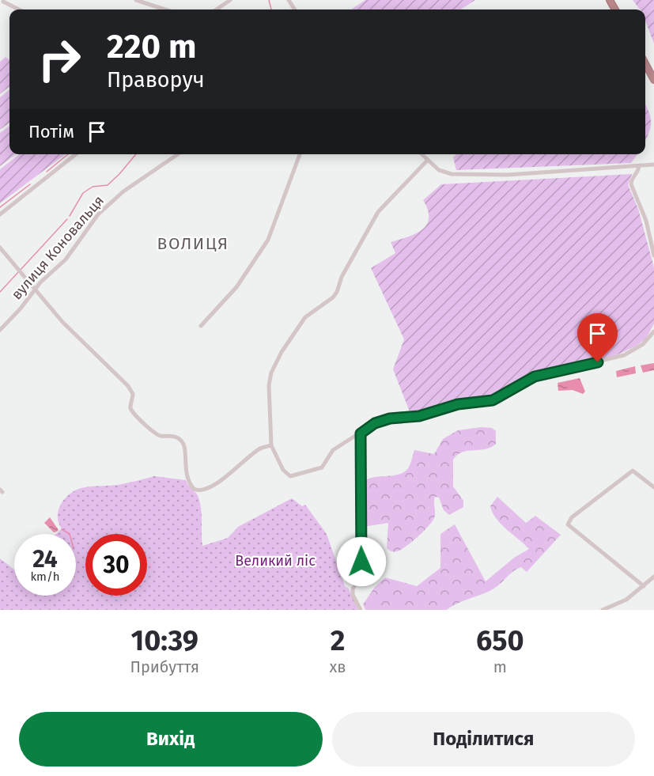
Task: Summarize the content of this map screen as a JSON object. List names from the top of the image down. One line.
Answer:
{"streets":{"street":["вулиця Коновальця"]},"districts":["ВОЛИЦЯ"],"parks":["Великий ліс"],"page":{"turn":["220 m","Праворуч"],"then":"Потім","speed":"24 km/h","limit":"30","eta":["10:39","Прибуття","2","хв","650","m"],"buttons":["Вихід","Поділитися"]}}
